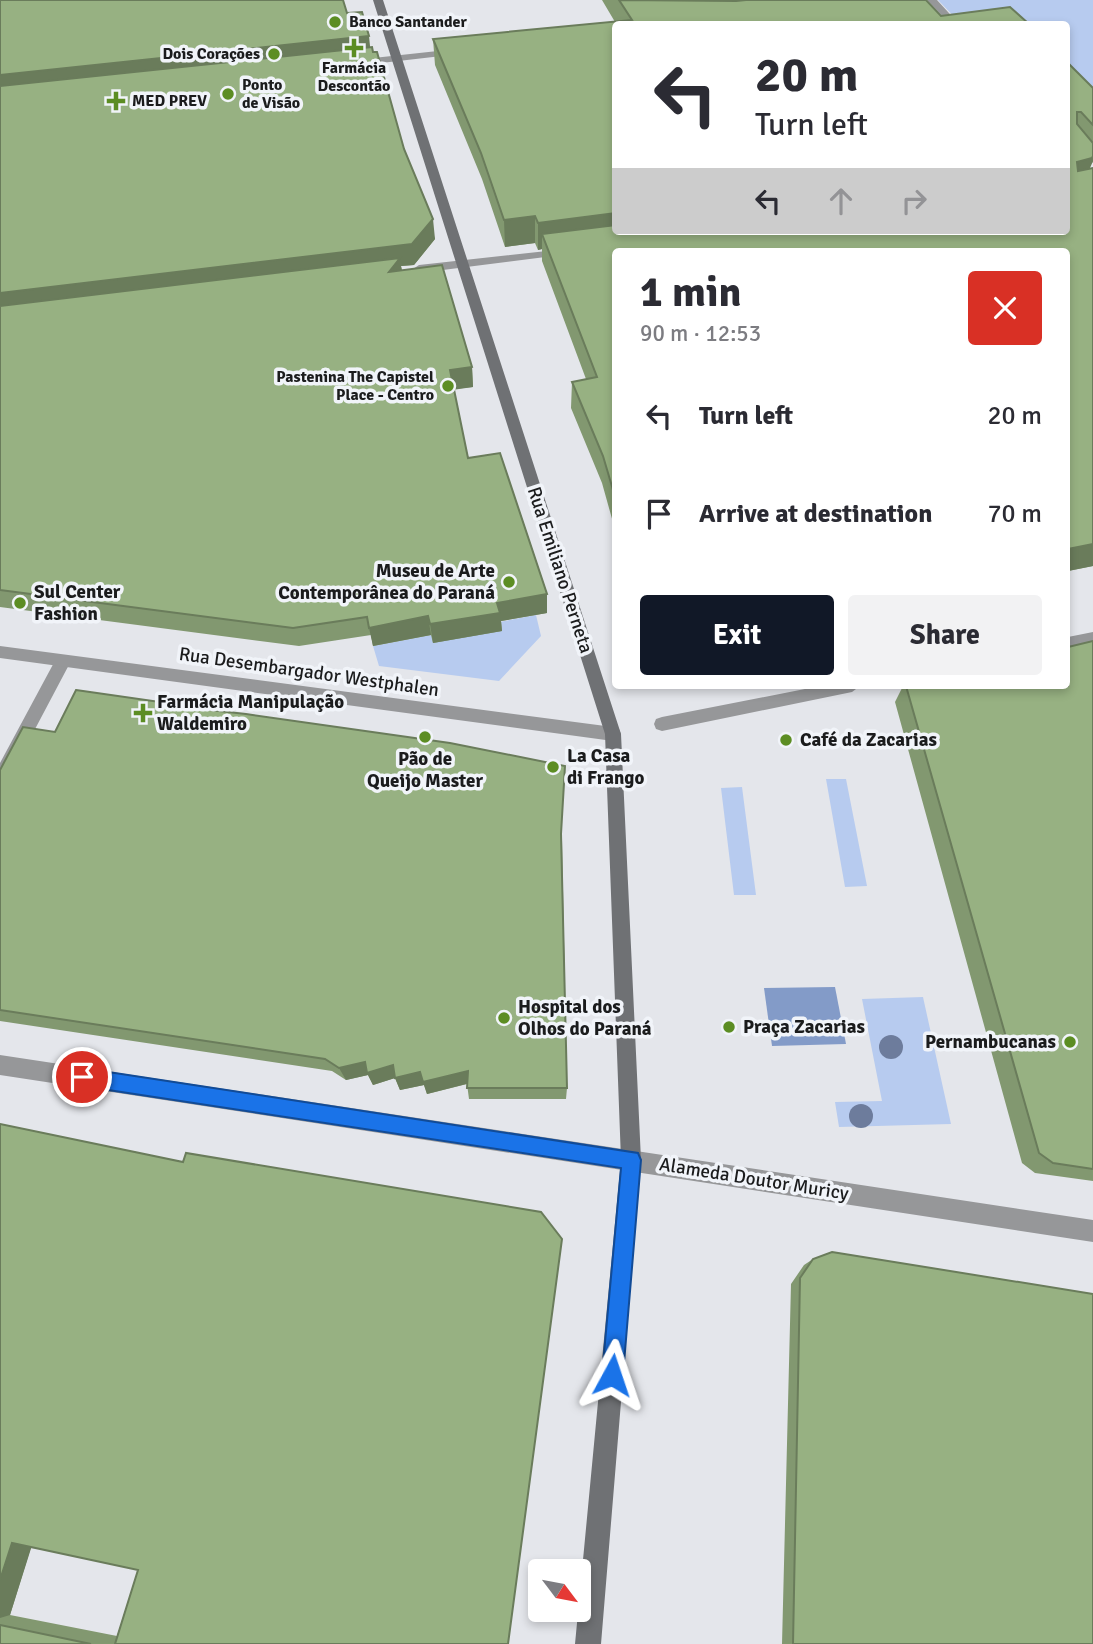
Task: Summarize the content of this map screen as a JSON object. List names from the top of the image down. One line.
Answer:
{"streets":{"main road":["Rua Emiliano Perneta"],"street":["Rua Desembargador Westphalen","Alameda Doutor Muricy"]},"crossings":[["Rua Emiliano Perneta","Rua Desembargador Westphalen"],["Rua Emiliano Perneta","Alameda Doutor Muricy"]],"places":{"other":["Banco Santander","Dois Corações","Ponto de Visão","Pastenina The Capistel Place - Centro","Museu de Arte Contemporânea do Paraná","Sul Center Fashion","Pão de Queijo Master","Café da Zacarias","La Casa di Frango","Hospital dos Olhos do Paraná","Praça Zacarias","Pernambucanas"],"health":["Farmácia Descontão","MED PREV","Farmácia Manipulação Waldemiro"]},"north":"bottom right","page":{"turn":["20 m","Turn left"],"heading":["1 min","90 m · 12:53"],"list":[{"name":"Turn left","value":"20 m"},{"name":"Arrive at destination","value":"70 m"}],"buttons":["Exit","Share"]}}
